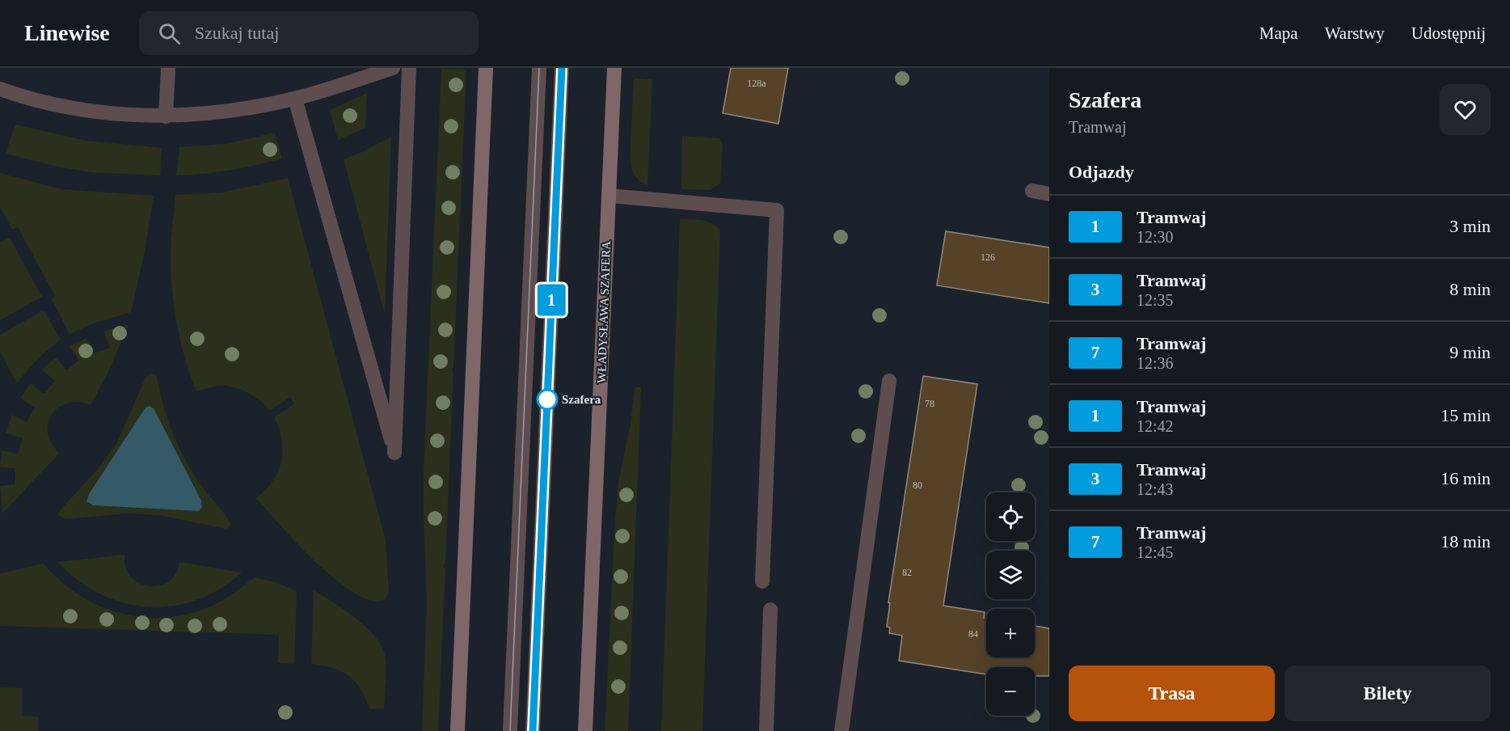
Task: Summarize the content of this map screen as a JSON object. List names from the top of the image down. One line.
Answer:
{"streets":{"main road":["WŁADYSŁAWA SZAFERA"]},"places":["Szafera"],"lines":["tram line 1"],"house_numbers":["128a","126","78","80","82","84"],"page":{"header":"Linewise","search":"Szukaj tutaj","nav":["Mapa","Warstwy","Udostępnij"],"on_map":"1","heading":[["Szafera","Tramwaj"],"Odjazdy"],"list":[{"mark":"1","name":"Tramwaj","note":"12:30","value":"3 min"},{"mark":"3","name":"Tramwaj","note":"12:35","value":"8 min"},{"mark":"7","name":"Tramwaj","note":"12:36","value":"9 min"},{"mark":"1","name":"Tramwaj","note":"12:42","value":"15 min"},{"mark":"3","name":"Tramwaj","note":"12:43","value":"16 min"},{"mark":"7","name":"Tramwaj","note":"12:45","value":"18 min"}],"map_buttons":["+","−"],"buttons":["Trasa","Bilety"]}}
